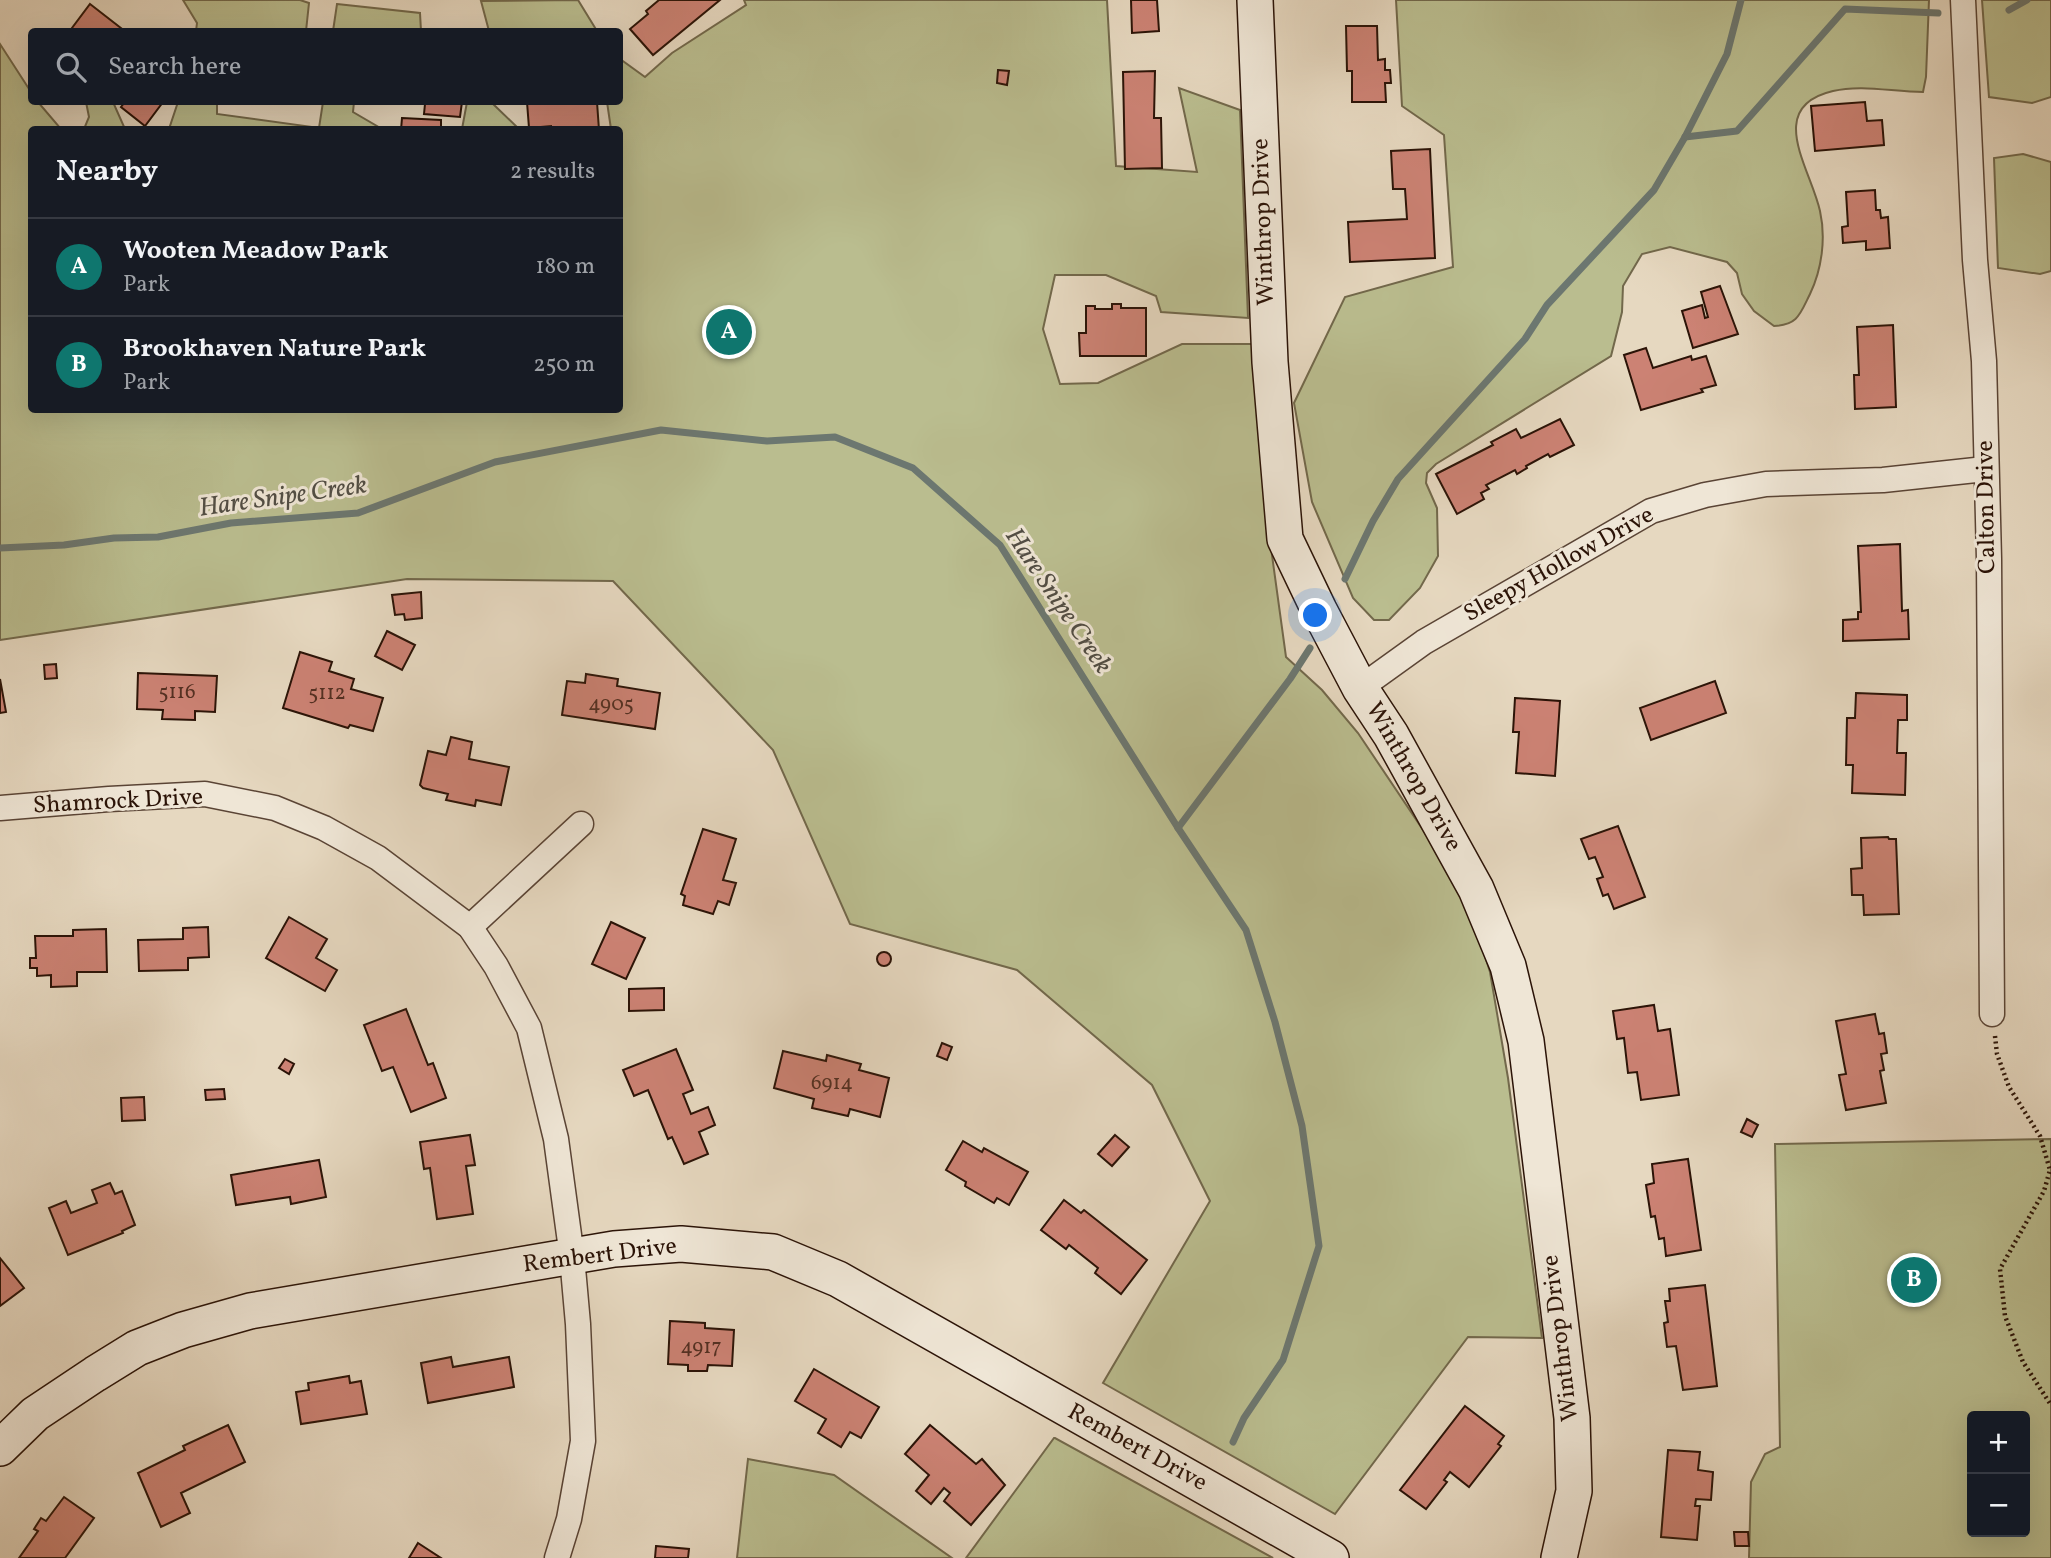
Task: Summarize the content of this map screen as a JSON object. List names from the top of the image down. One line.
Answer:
{"streets":{"street":["Winthrop Drive","Calton Drive","Sleepy Hollow Drive","Shamrock Drive","Rembert Drive"]},"crossings":[["Winthrop Drive","Sleepy Hollow Drive"],["Calton Drive","Sleepy Hollow Drive"],["Shamrock Drive","Rembert Drive"]],"water":["Hare Snipe Creek"],"house_numbers":["5116","5112","4905","6914","4917"],"page":{"search":"Search here","heading":["Nearby","2 results"],"list":[{"mark":"A","name":"Wooten Meadow Park","note":"Park","value":"180 m"},{"mark":"B","name":"Brookhaven Nature Park","note":"Park","value":"250 m"}],"pins":["A","B"],"map_buttons":["+","−"]}}
